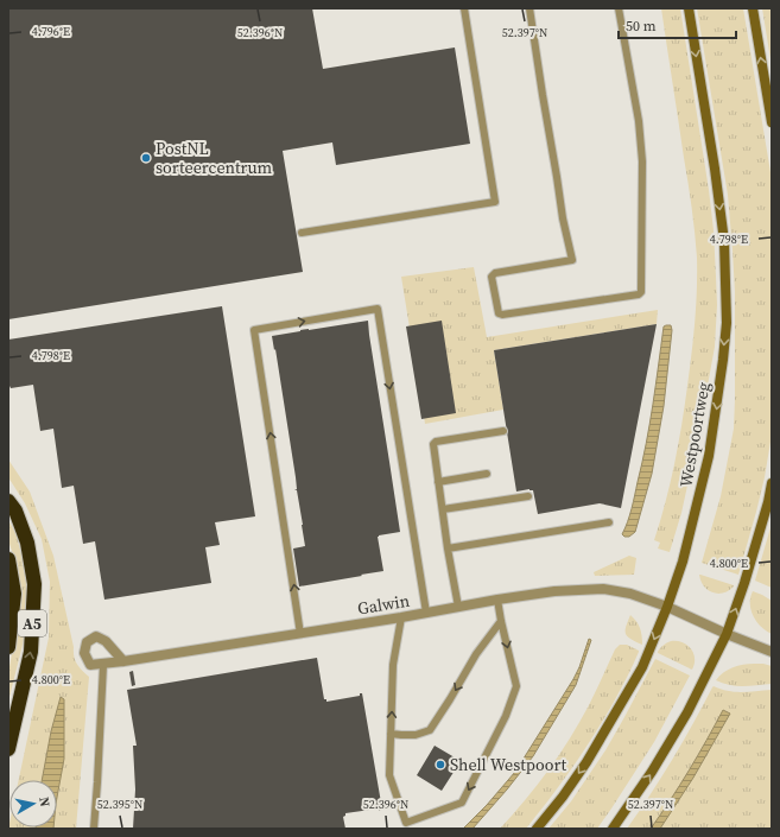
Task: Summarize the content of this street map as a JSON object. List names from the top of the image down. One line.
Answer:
{"streets":{"highway":["A5"],"main road":["Westpoortweg"],"street":["Galwin"]},"crossings":[["Westpoortweg","Galwin"]],"places":["PostNL sorteercentrum","Shell Westpoort"],"scale_bar":"50 m","north":"right","coordinates":["4.796°E","52.396°N","52.397°N","4.798°E","4.800°E","52.395°N"]}
